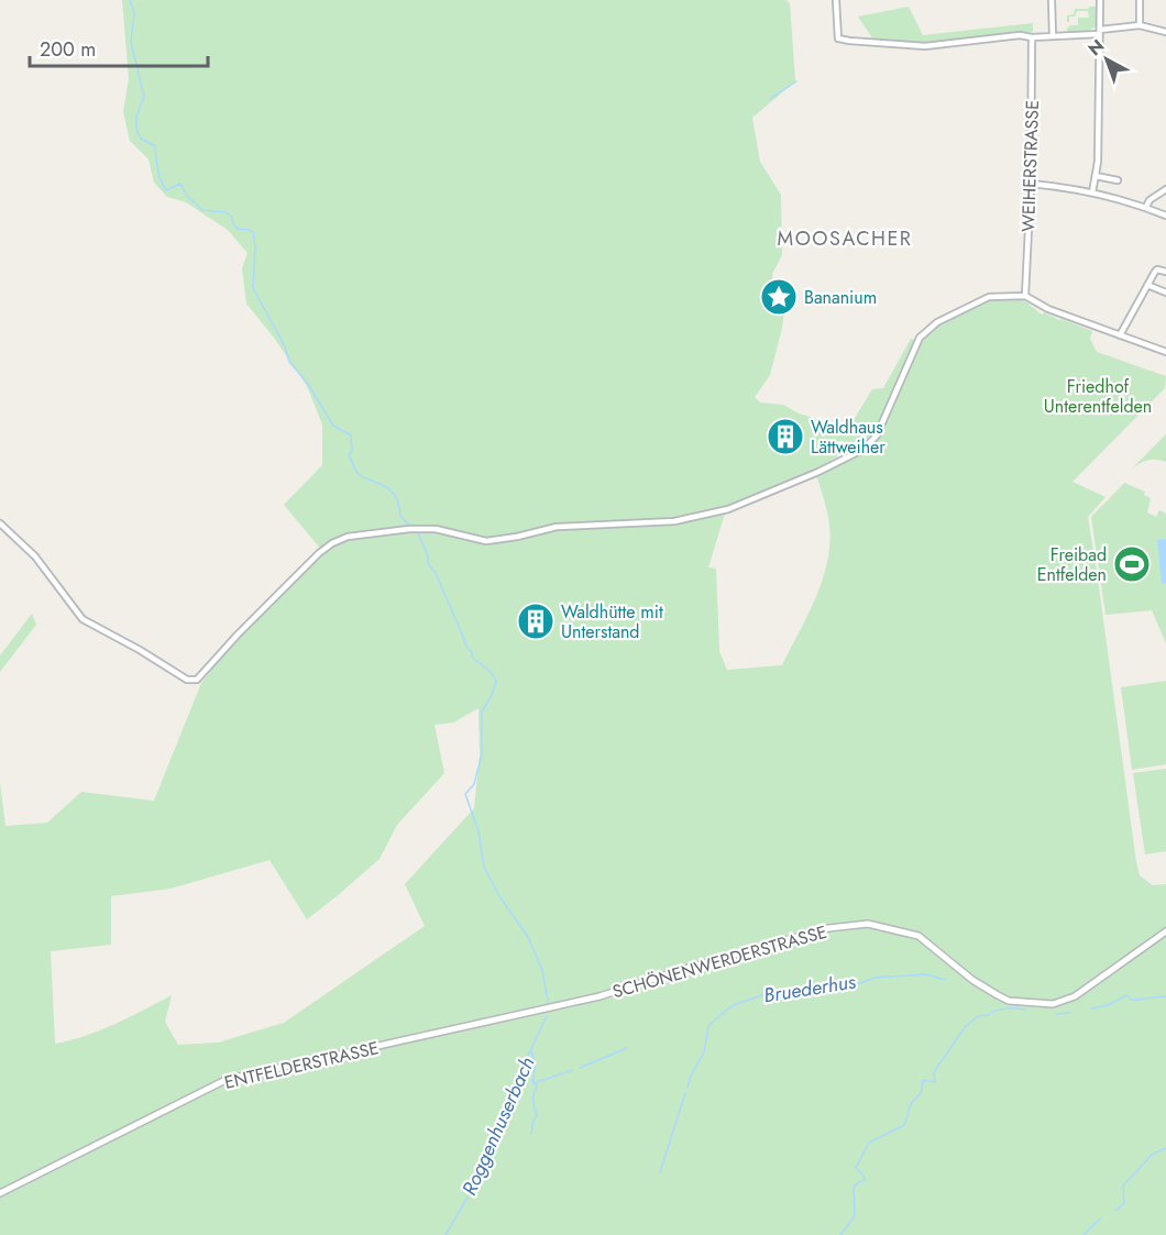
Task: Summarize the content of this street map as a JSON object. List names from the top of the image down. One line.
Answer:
{"streets":{"street":["WEIHERSTRASSE","SCHÖNENWERDERSTRASSE","ENTFELDERSTRASSE"]},"crossings":[["SCHÖNENWERDERSTRASSE","ENTFELDERSTRASSE"]],"districts":["MOOSACHER"],"water":["Bruederhus","Roggenhuserbach"],"parks":["Friedhof Unterentfelden"],"places":{"place":["Bananium"],"building":["Waldhaus Lättweiher","Waldhütte mit Unterstand"],"sports":["Freibad Entfelden"]},"scale_bar":"200 m","north":"top left"}
